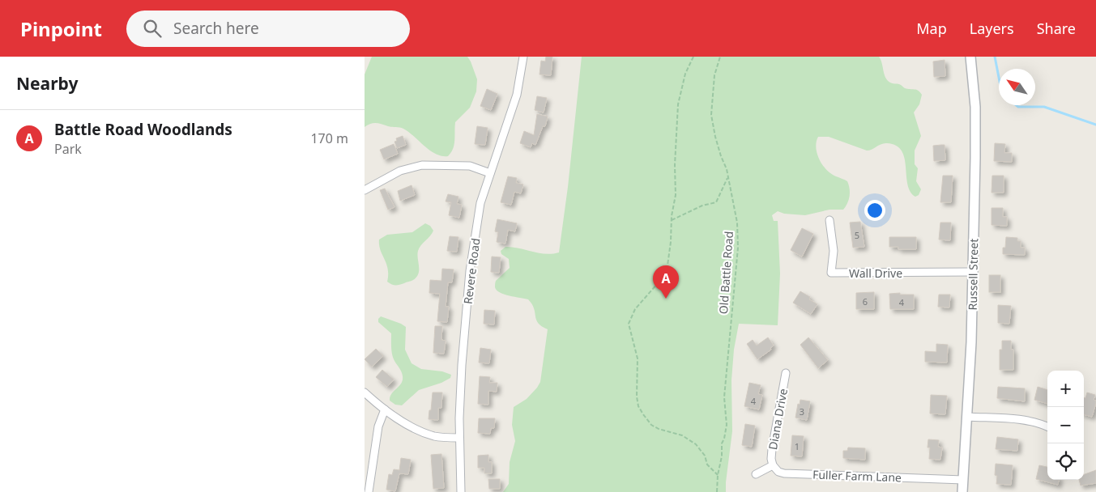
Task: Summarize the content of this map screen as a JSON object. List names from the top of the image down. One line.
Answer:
{"streets":{"street":["Revere Road","Wall Drive","Russell Street","Diana Drive","Fuller Farm Lane"],"path":["Old Battle Road"]},"crossings":[["Wall Drive","Russell Street"],["Russell Street","Fuller Farm Lane"],["Diana Drive","Fuller Farm Lane"]],"house_numbers":["5","6","4","4","3","1"],"north":"top left","page":{"header":"Pinpoint","search":"Search here","nav":["Map","Layers","Share"],"heading":"Nearby","list":[{"mark":"A","name":"Battle Road Woodlands","note":"Park","value":"170 m"}],"pins":"A","map_buttons":["+","−"]}}
